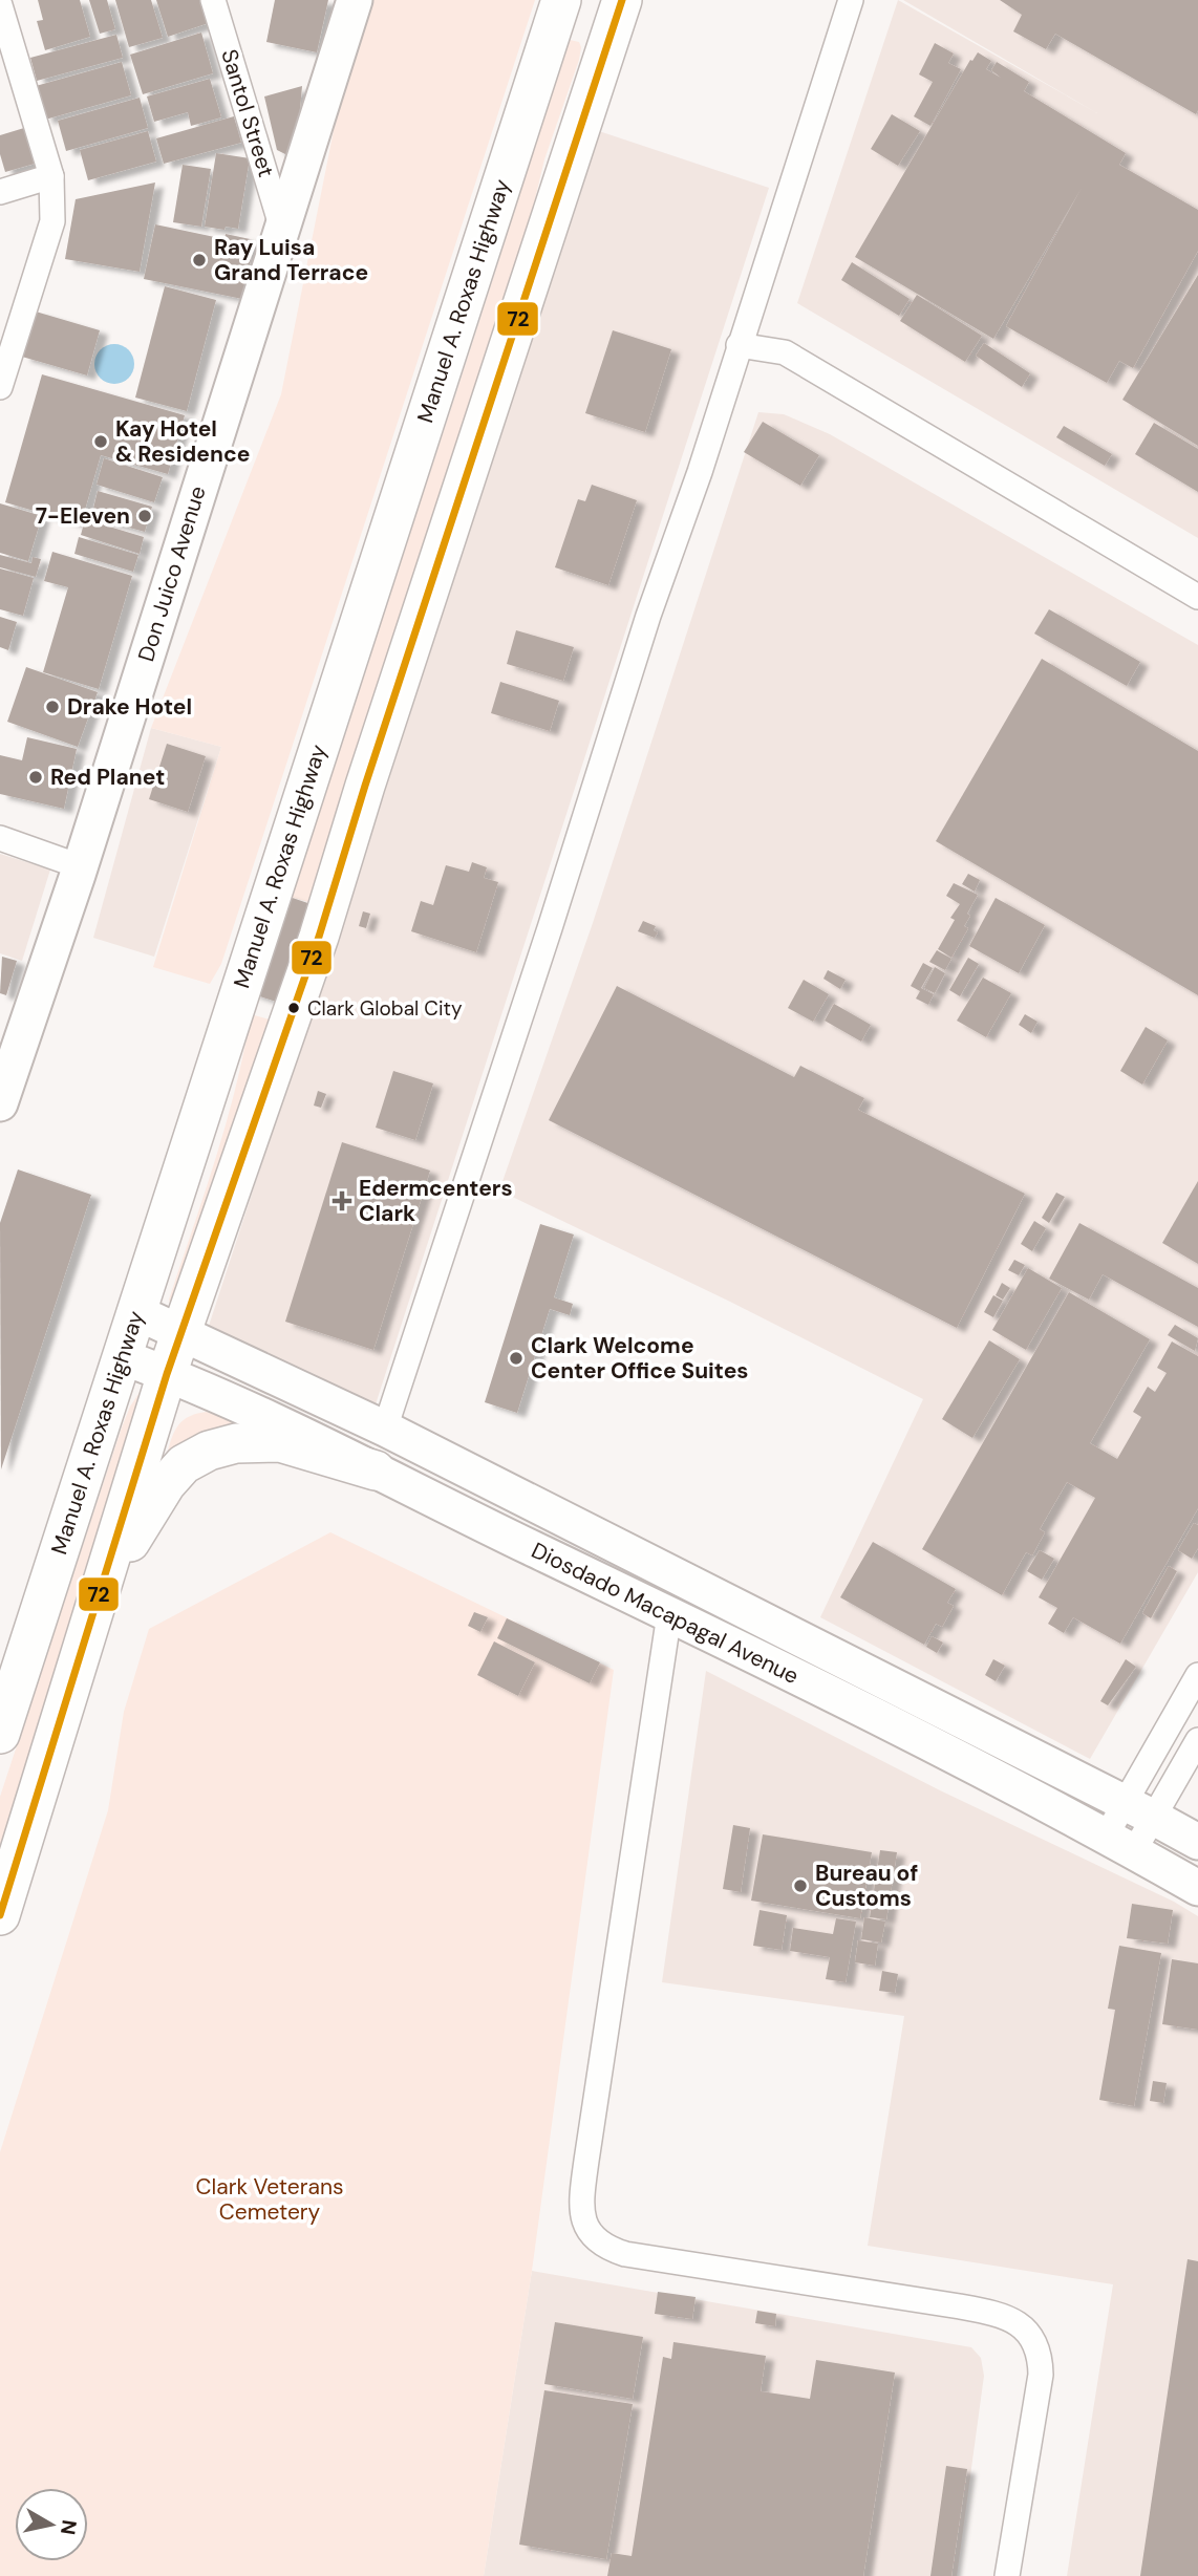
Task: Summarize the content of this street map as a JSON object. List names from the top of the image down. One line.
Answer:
{"streets":{"main road":["Manuel A. Roxas Highway","Don Juico Avenue","Diosdado Macapagal Avenue"],"street":["Santol Street"]},"crossings":[["Santol Street","Don Juico Avenue"],["Manuel A. Roxas Highway","Diosdado Macapagal Avenue"]],"parks":["Clark Veterans Cemetery"],"places":{"other":["Ray Luisa Grand Terrace","Kay Hotel & Residence","7-Eleven","Drake Hotel","Red Planet","Clark Global City","Clark Welcome Center Office Suites","Bureau of Customs"],"health":["Edermcenters Clark"]},"lines":["transit line 72"],"north":"right"}
